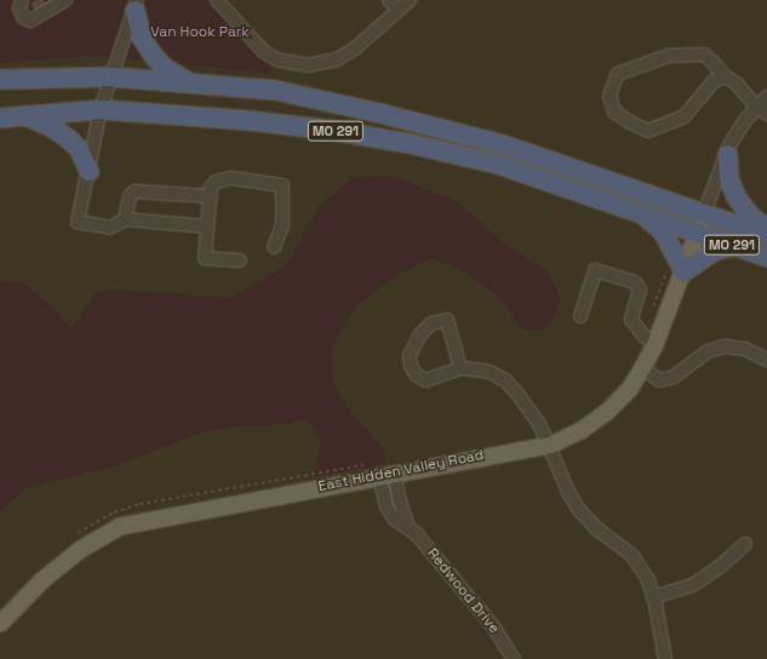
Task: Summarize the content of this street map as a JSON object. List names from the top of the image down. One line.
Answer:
{"streets":{"highway":["MO 291"],"main road":["East Hidden Valley Road"],"street":["Redwood Drive"]},"crossings":[["MO 291","East Hidden Valley Road"],["East Hidden Valley Road","Redwood Drive"]],"parks":["Van Hook Park"]}
